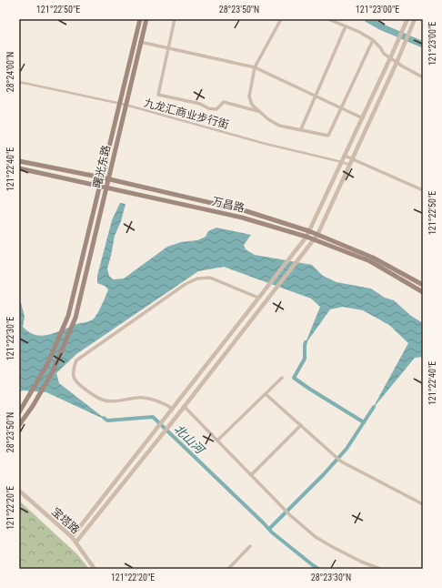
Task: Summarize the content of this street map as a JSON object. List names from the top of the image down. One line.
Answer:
{"streets":{"main road":["曙光东路","万昌路"],"street":["九龙汇商业步行街","宝塔路"]},"crossings":[["九龙汇商业步行街","曙光东路"],["曙光东路","万昌路"]],"water":["北山河"],"coordinates":["121°22'50\"E","28°23'50\"N","121°23'00\"E","28°24'00\"N","121°22'40\"E","121°22'30\"E","121°22'20\"E","28°23'30\"N"]}
